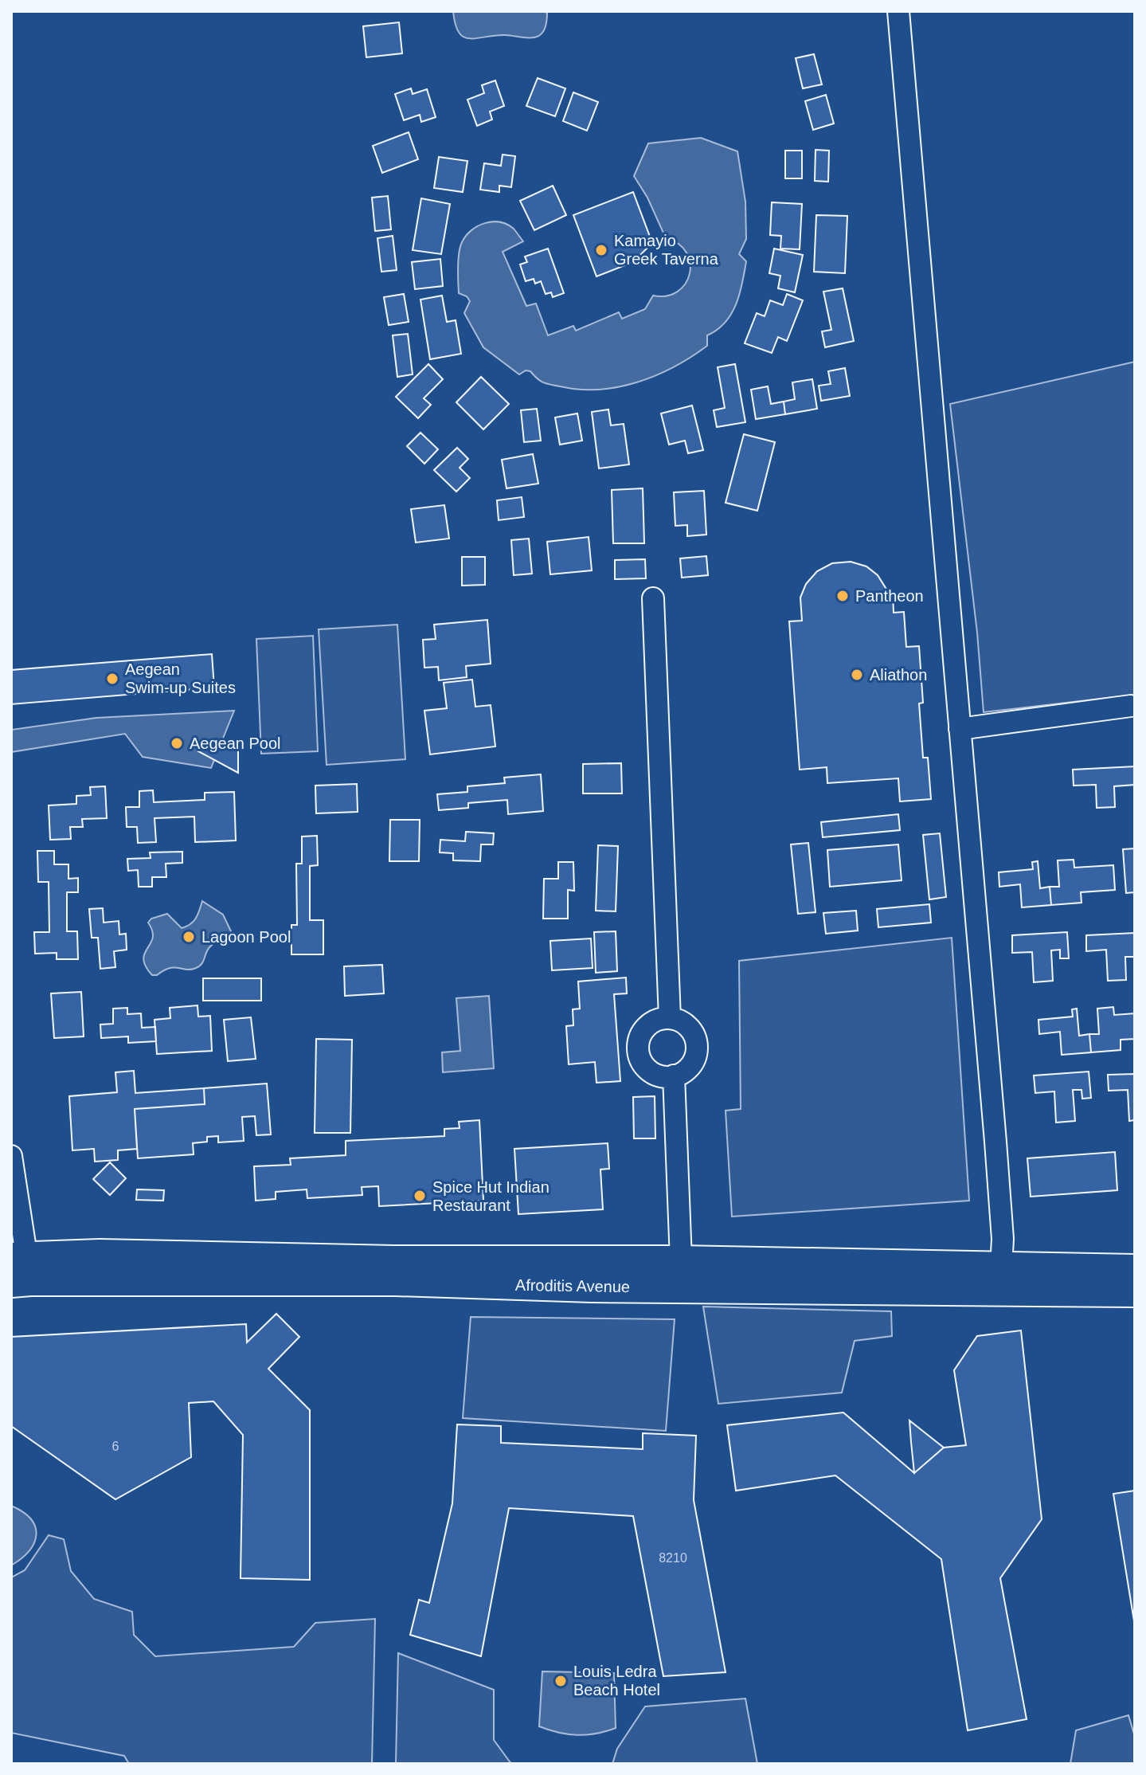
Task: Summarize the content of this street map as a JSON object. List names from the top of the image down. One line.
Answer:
{"streets":{"main road":["Afroditis Avenue"]},"places":["Kamayio Greek Taverna","Pantheon","Aliathon","Aegean Swim-up Suites","Aegean Pool","Lagoon Pool","Spice Hut Indian Restaurant","Louis Ledra Beach Hotel"],"house_numbers":["6","8210"]}
